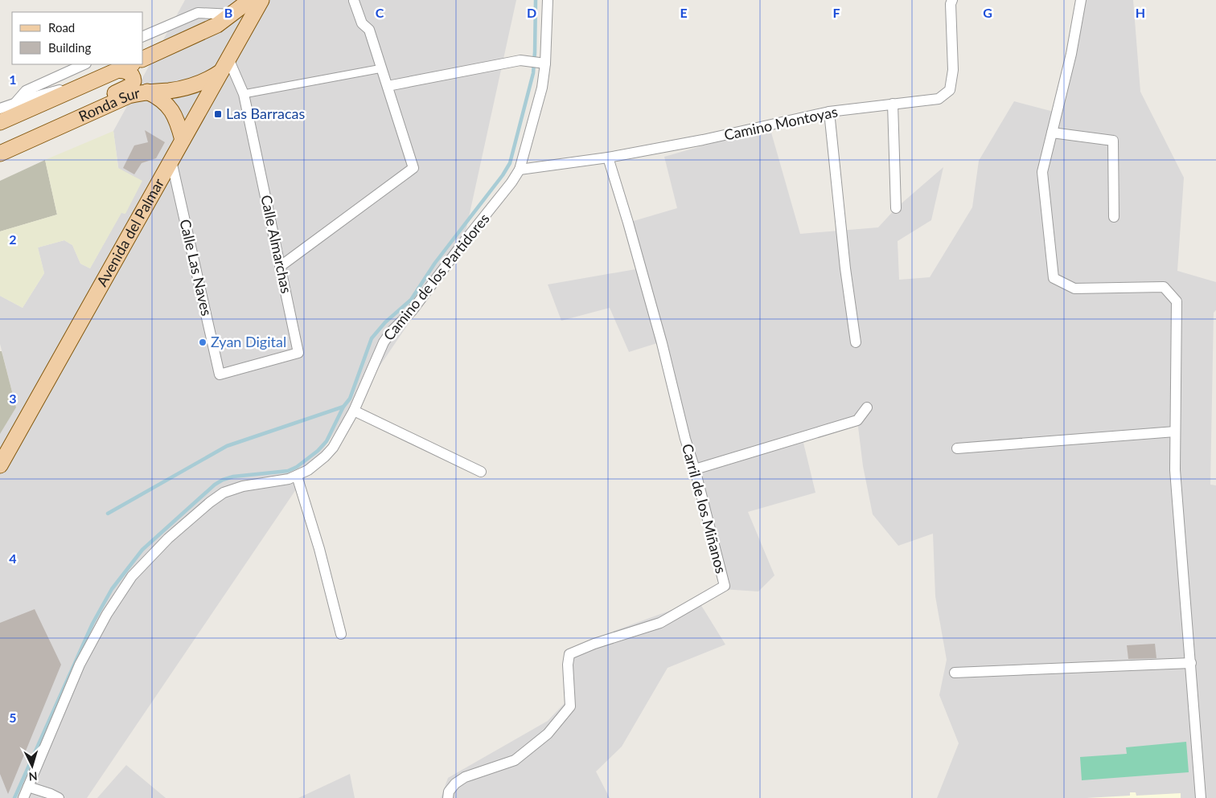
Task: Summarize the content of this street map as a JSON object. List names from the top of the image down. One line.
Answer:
{"streets":{"main road":["Ronda Sur","Avenida del Palmar"],"street":["Camino Montoyas","Calle Almarchas","Calle Las Naves","Camino de los Partidores","Carril de los Miñanos"]},"crossings":[["Ronda Sur","Avenida del Palmar"],["Ronda Sur","Calle Almarchas"],["Camino Montoyas","Camino de los Partidores"],["Camino Montoyas","Carril de los Miñanos"],["Avenida del Palmar","Calle Almarchas"],["Avenida del Palmar","Calle Las Naves"],["Calle Almarchas","Calle Las Naves"]],"places":{"transit":["Las Barracas"],"other":["Zyan Digital"]},"legend":["Road","Building"],"north":"bottom","grid":{"columns":["B","C","D","E","F","G","H"],"rows":["1","2","3","4","5"]}}
